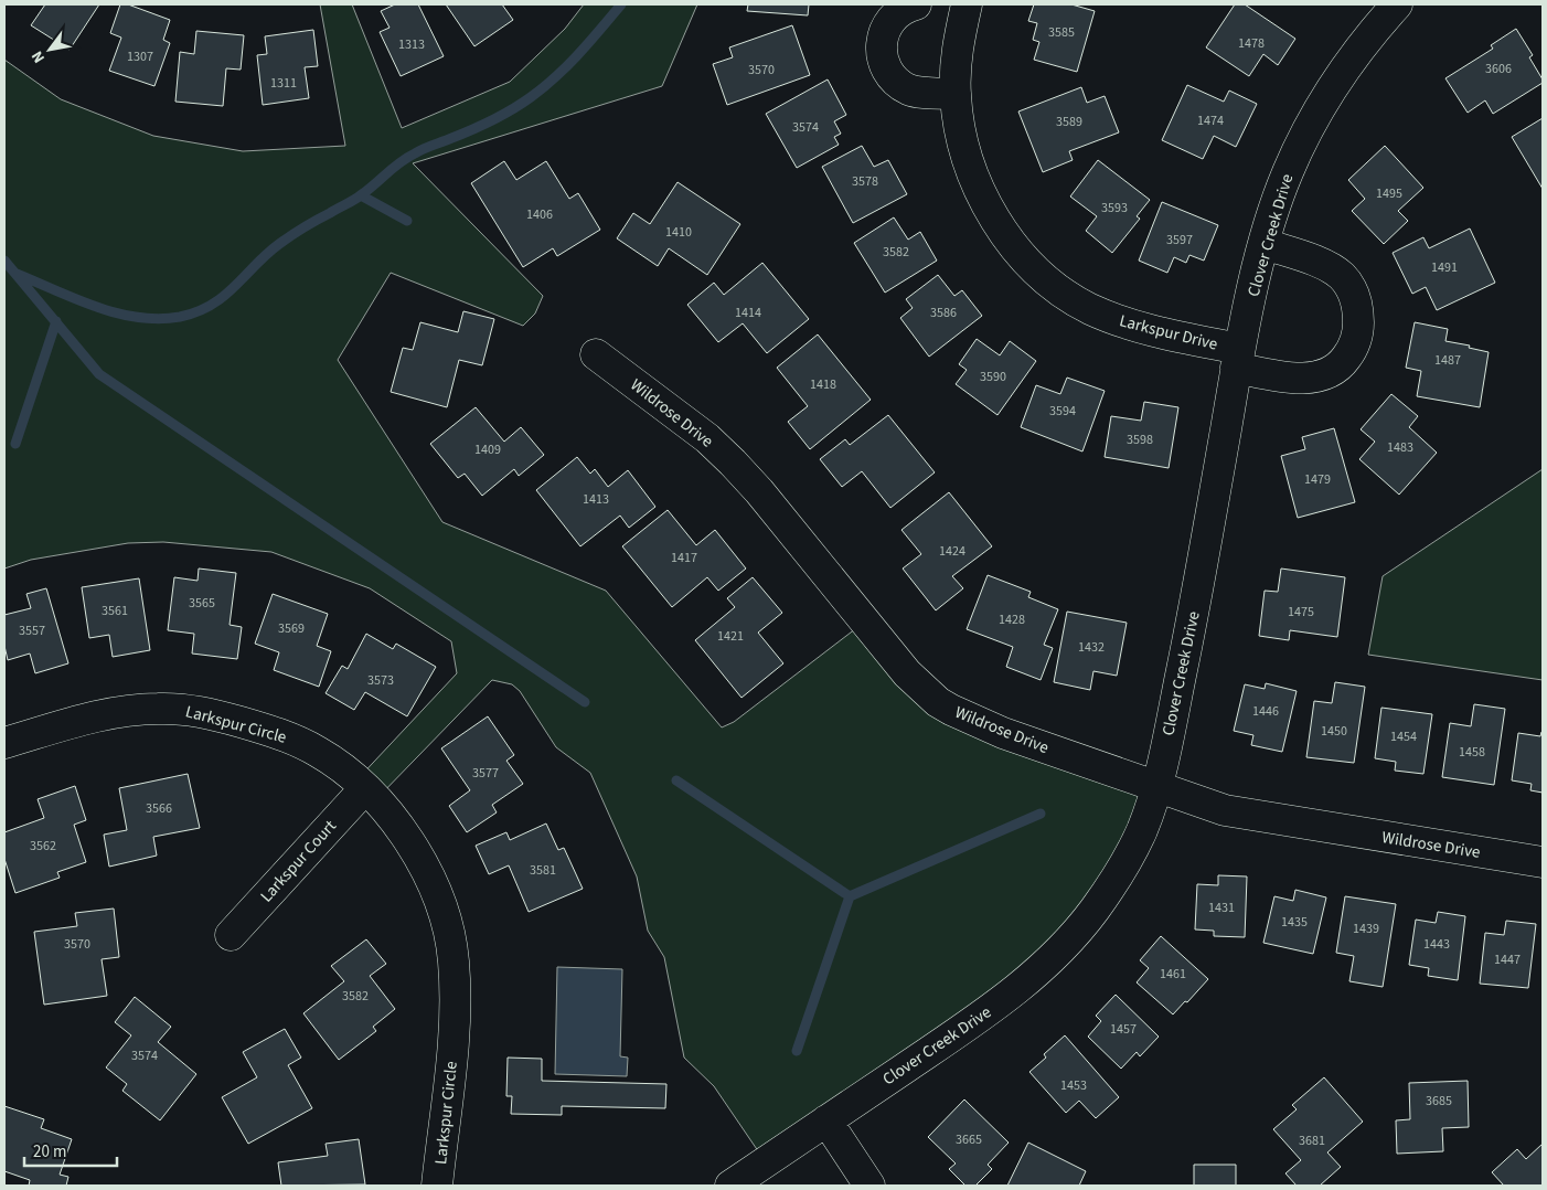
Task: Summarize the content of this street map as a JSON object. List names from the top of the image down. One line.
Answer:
{"streets":{"street":["Clover Creek Drive","Larkspur Drive","Wildrose Drive","Larkspur Circle","Larkspur Court"]},"crossings":[["Clover Creek Drive","Larkspur Drive"],["Clover Creek Drive","Wildrose Drive"],["Larkspur Circle","Larkspur Court"]],"house_numbers":["3585","1478","1313","1307","3606","3570","1311","1474","3589","3574","3578","1495","3593","1406","1410","3597","3582","1491","1414","3586","1487","3590","1418","3594","3598","1483","1409","1479","1413","1424","1417","3565","3561","1475","1428","3569","3557","1421","1432","3573","1446","1450","1454","1458","3577","3566","3562","3581","1431","1435","1439","3570","1443","1447","1461","3582","1457","3574","1453","3685","3665","3681"],"scale_bar":"20 m","north":"bottom left"}
